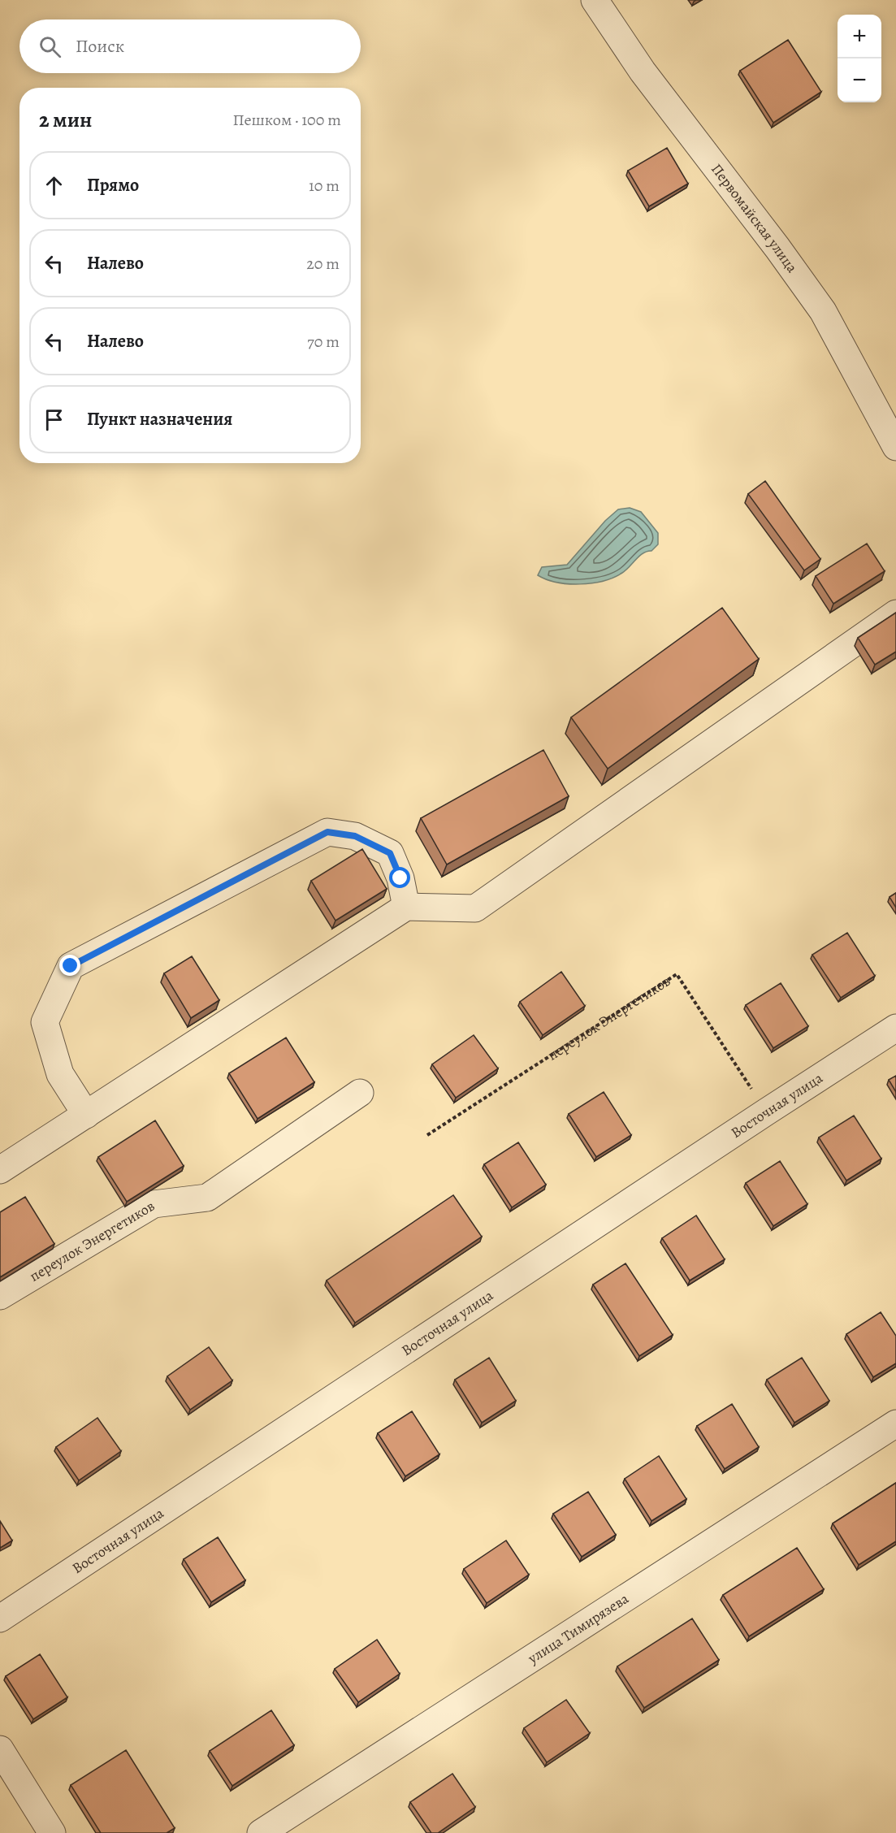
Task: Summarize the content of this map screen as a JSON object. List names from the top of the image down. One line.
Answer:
{"streets":{"street":["Первомайская улица","переулок Энергетиков","Восточная улица","улица Тимирязева"]},"crossings":[["переулок Энергетиков","Восточная улица"]],"page":{"map_buttons":["+","−"],"search":"Поиск","heading":["2 мин","Пешком · 100 m"],"list":[["Прямо","10 m"],["Налево","20 m"],["Налево","70 m"],"Пункт назначения"]}}
